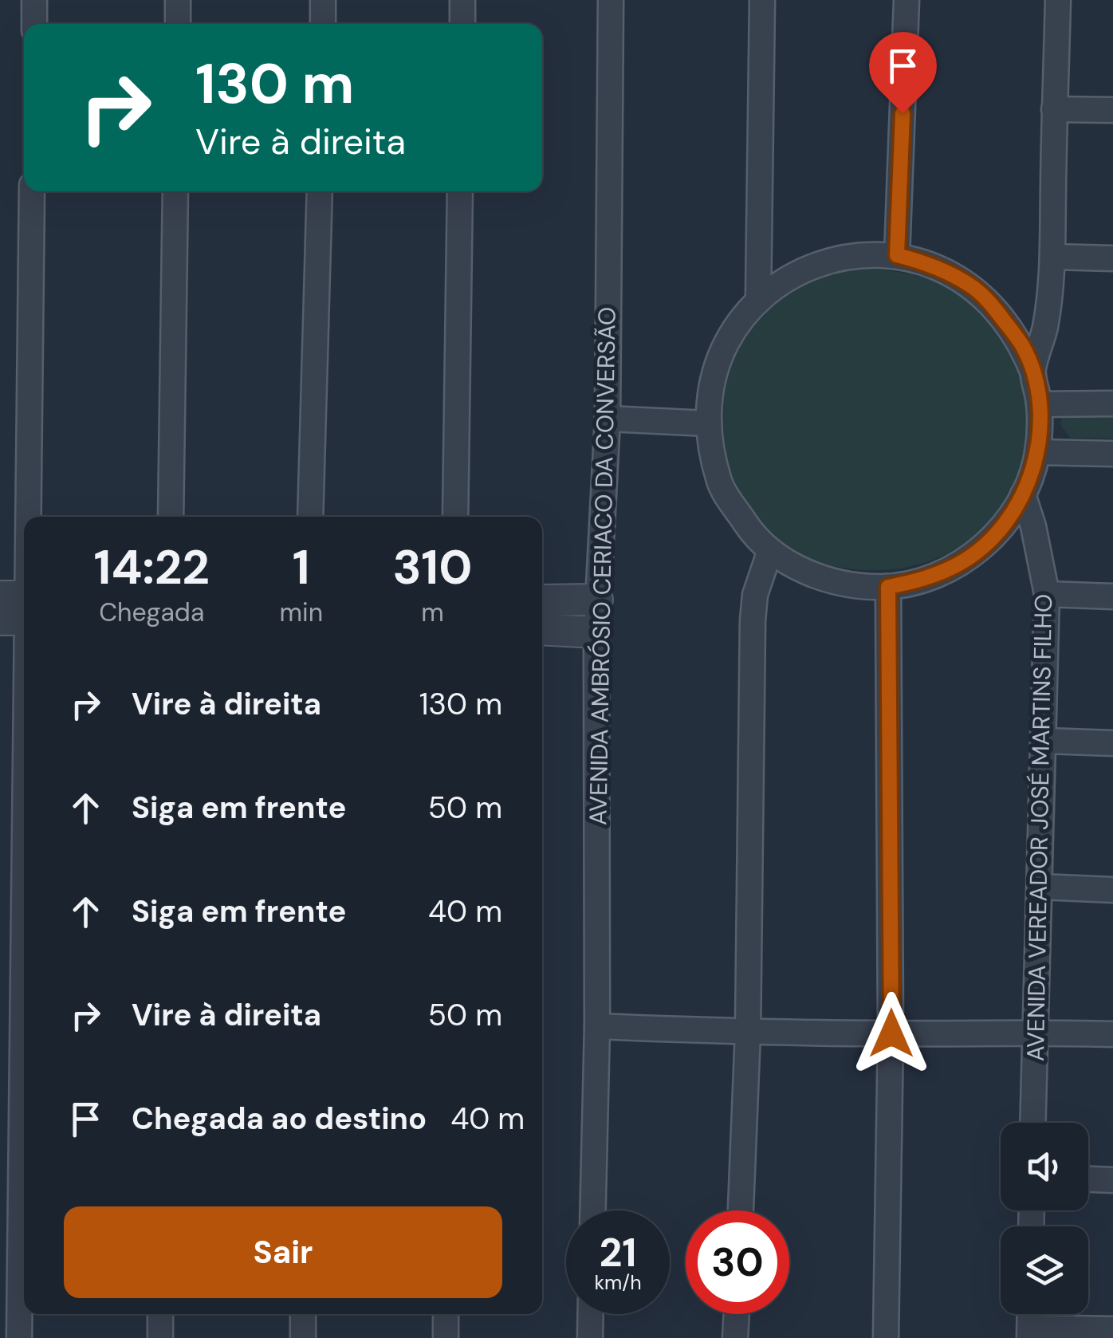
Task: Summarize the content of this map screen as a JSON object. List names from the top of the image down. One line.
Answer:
{"streets":{"street":["AVENIDA AMBRÓSIO CERIACO DA CONVERSÃO","AVENIDA VEREADOR JOSÉ MARTINS FILHO"]},"page":{"turn":["130 m","Vire à direita"],"eta":["14:22","Chegada","1","min","310","m"],"list":[{"name":"Vire à direita","value":"130 m"},{"name":"Siga em frente","value":"50 m"},{"name":"Siga em frente","value":"40 m"},{"name":"Vire à direita","value":"50 m"},{"name":"Chegada ao destino","value":"40 m"}],"buttons":"Sair","speed":"21 km/h","limit":"30"}}
